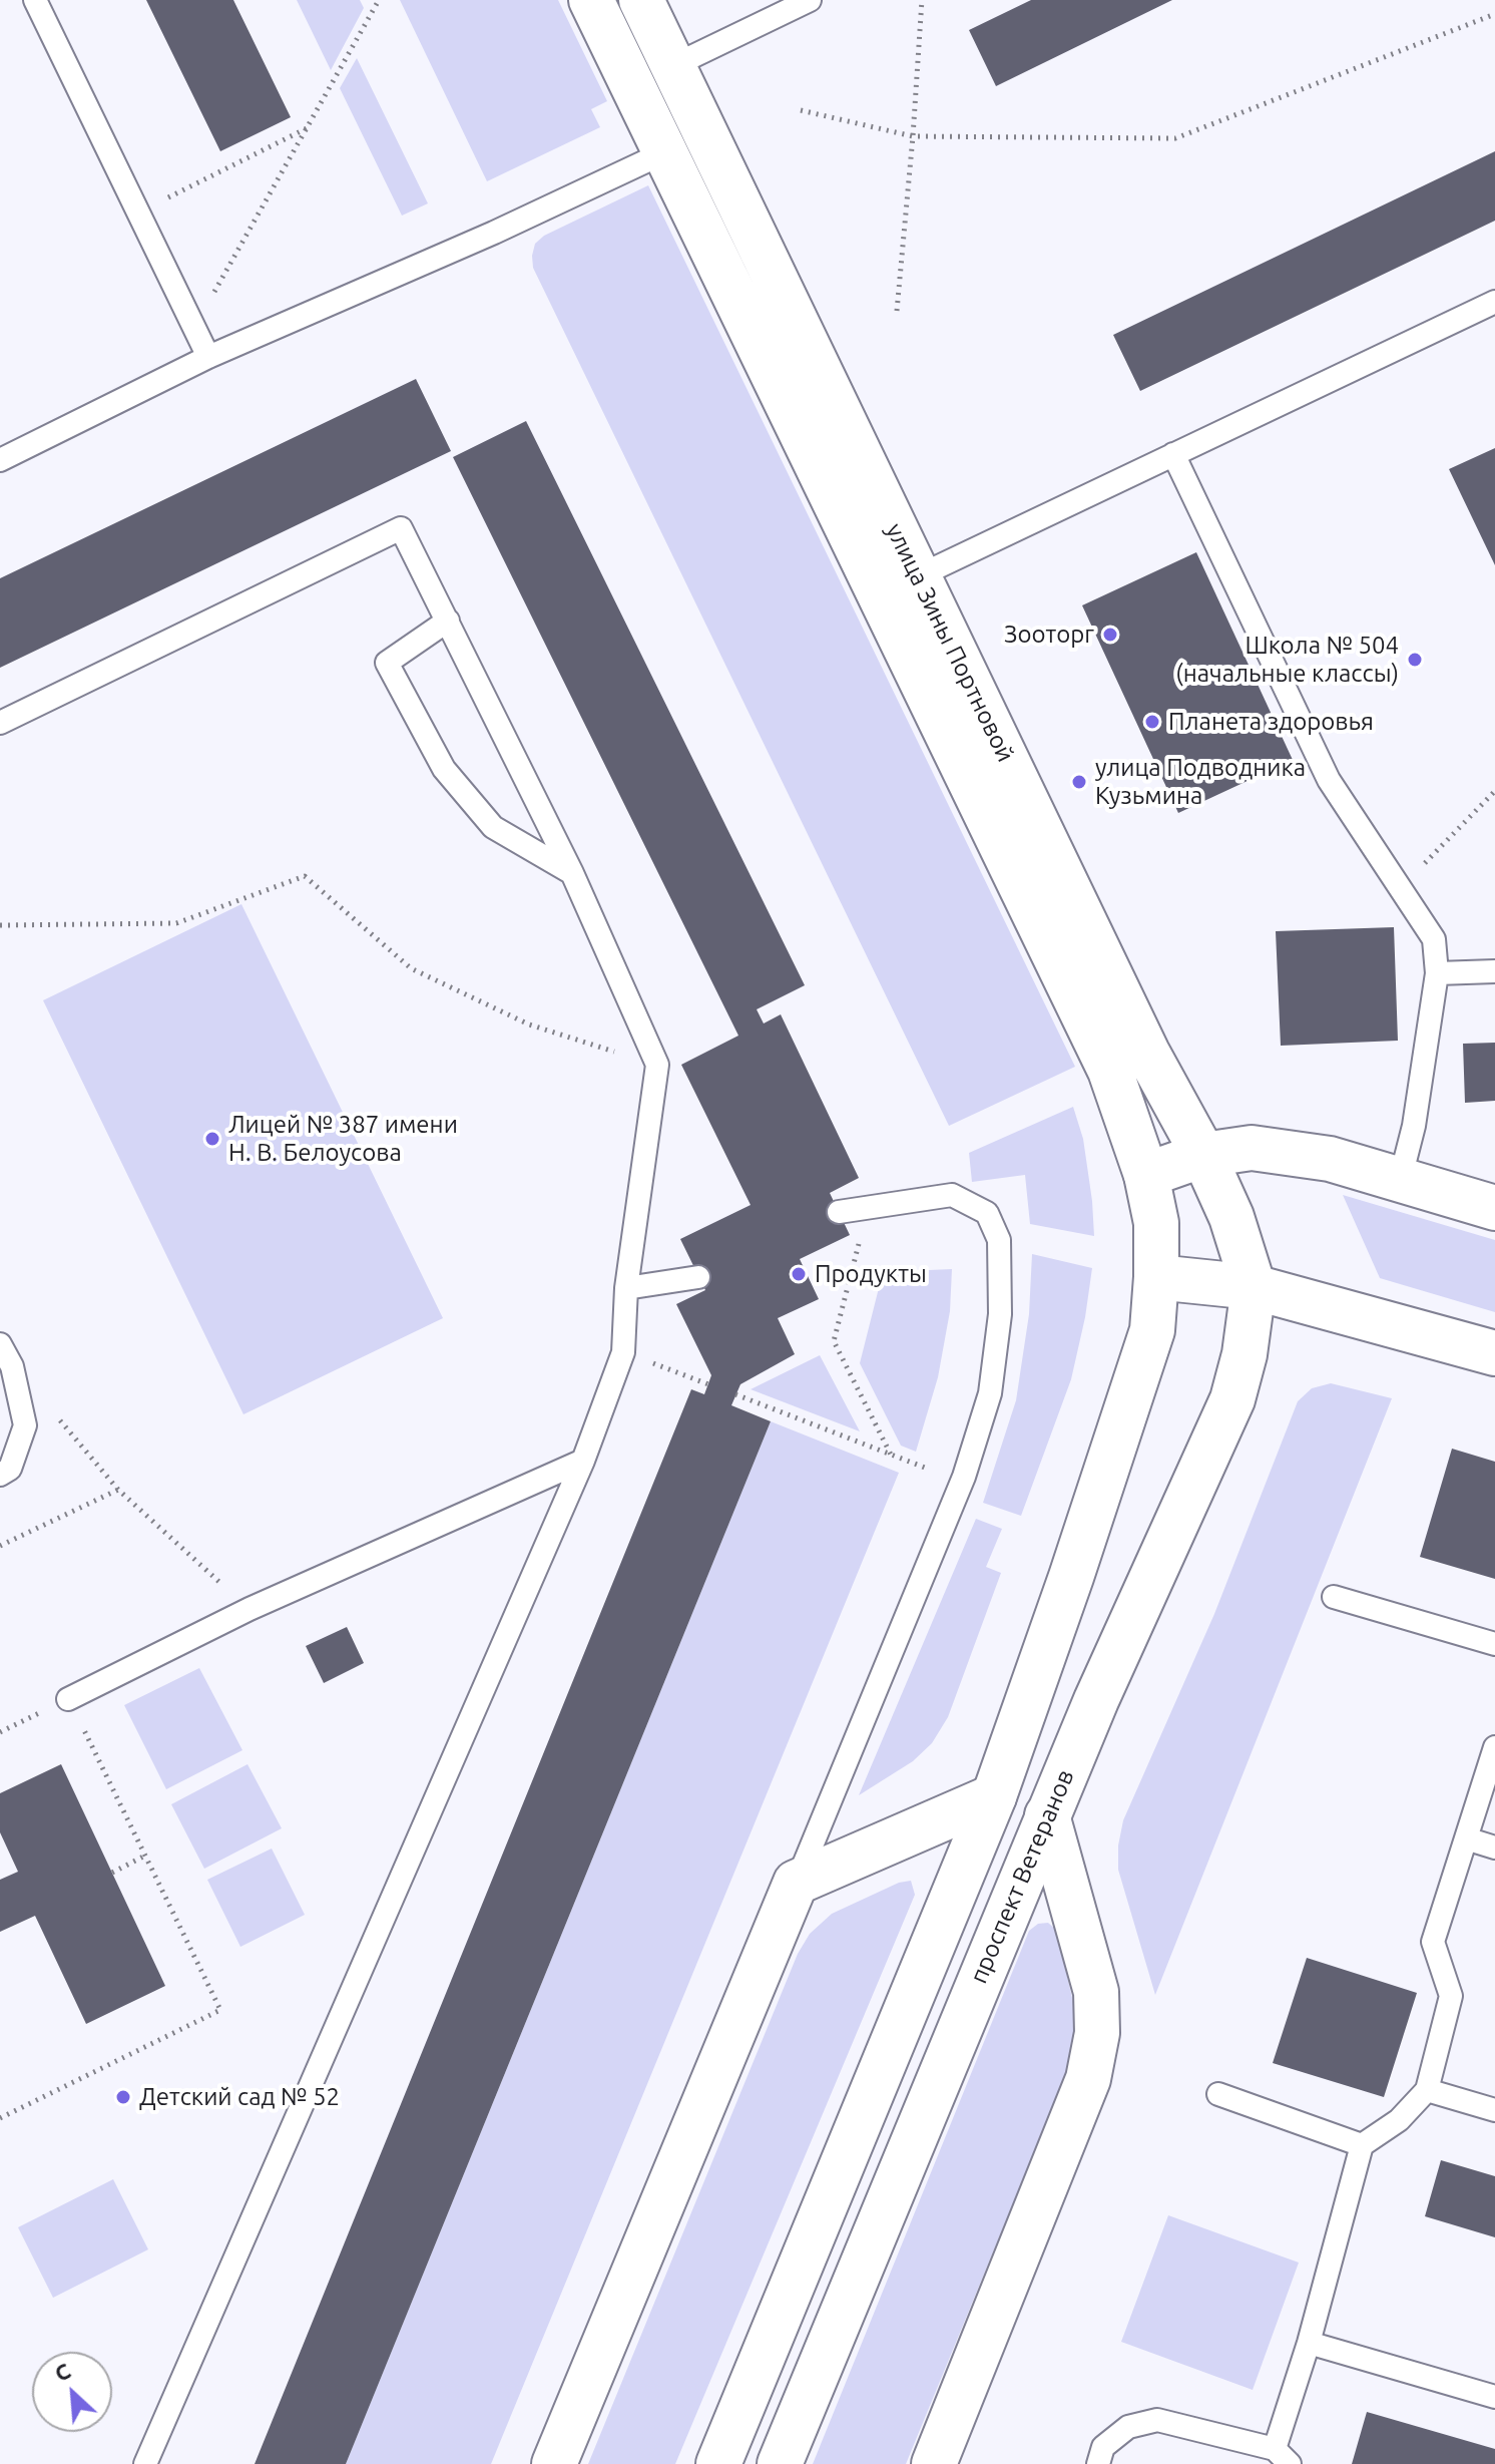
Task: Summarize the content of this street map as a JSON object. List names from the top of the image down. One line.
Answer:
{"streets":{"main road":["улица Зины Портновой","проспект Ветеранов"]},"crossings":[["улица Зины Портновой","проспект Ветеранов"]],"places":["Зооторг","Школа № 504 (начальные классы)","Планета здоровья","улица Подводника Кузьмина","Лицей № 387 имени Н. В. Белоусова","Продукты","Детский сад № 52"],"north":"top left"}
